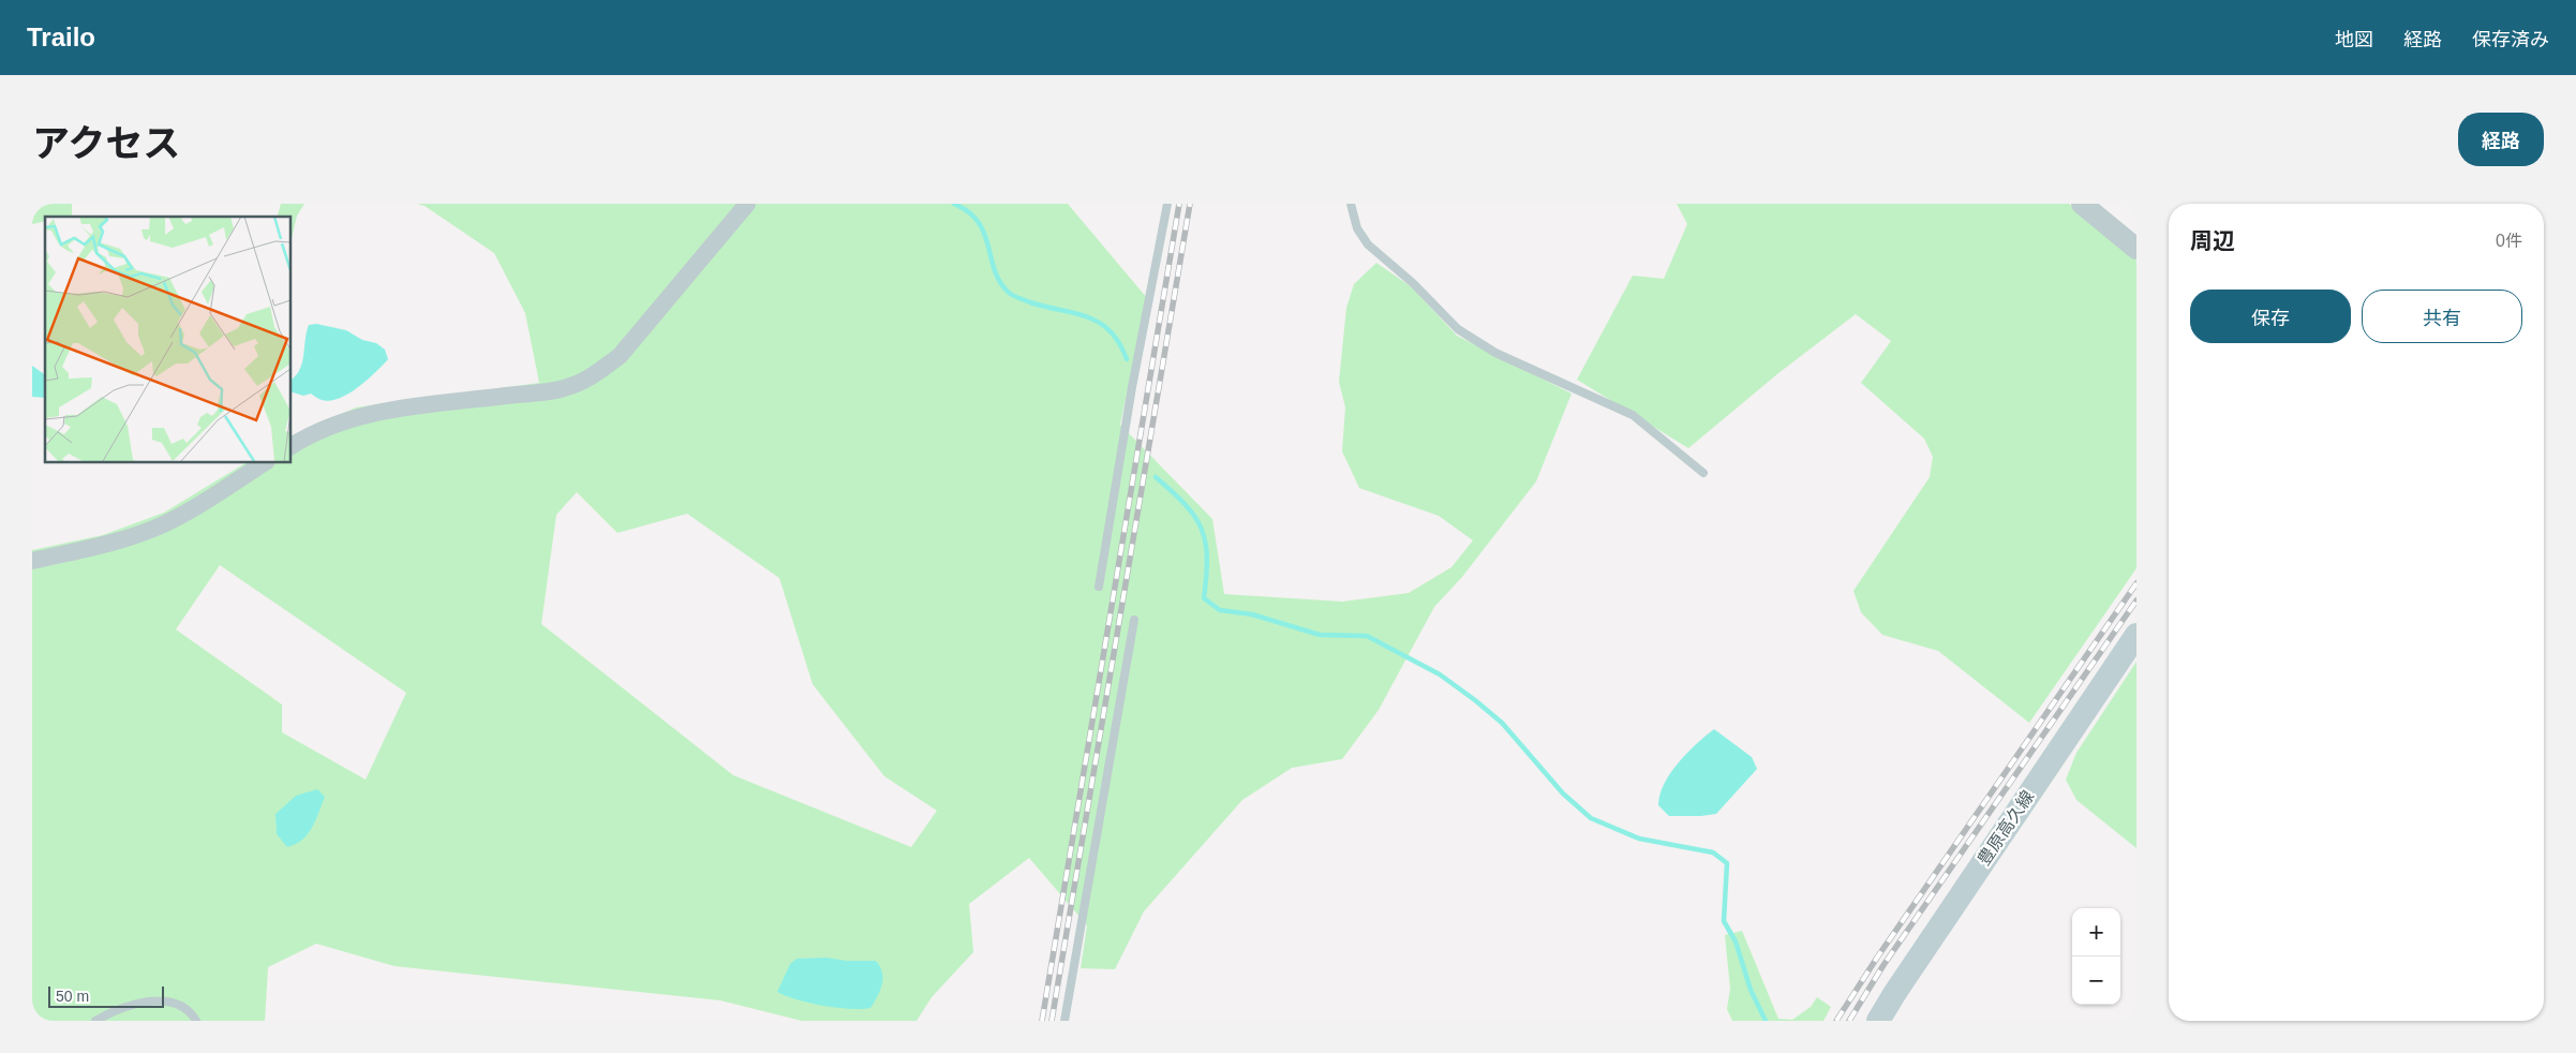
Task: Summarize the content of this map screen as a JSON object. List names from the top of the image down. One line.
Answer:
{"streets":{"main road":["豊原高久線"]},"scale_bar":"50 m","page":{"header":"Trailo","nav":["地図","経路","保存済み"],"title":"アクセス","buttons":["経路",["保存","共有"]],"heading":["周辺","0件"],"map_buttons":["+","−"],"scale":"50 m"}}
